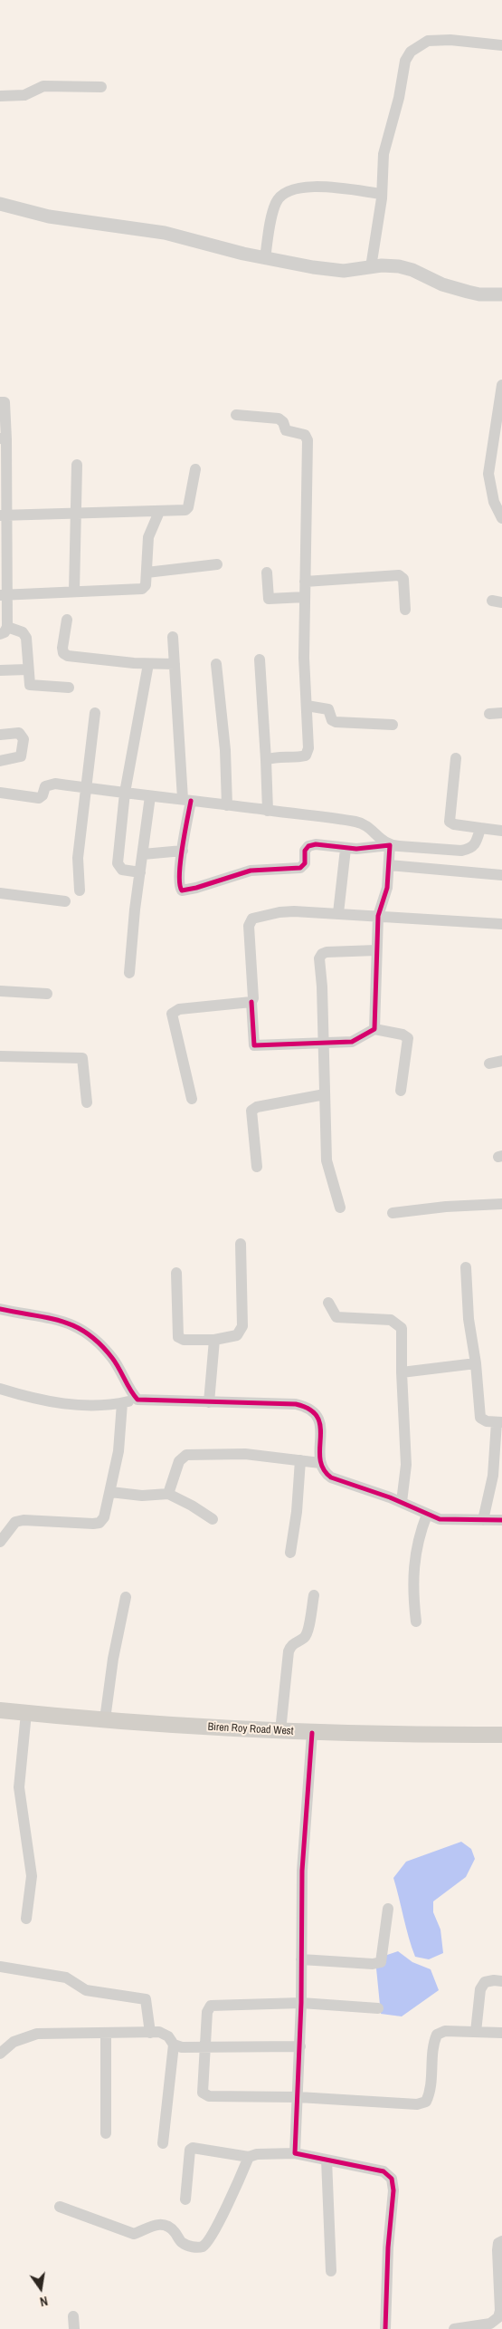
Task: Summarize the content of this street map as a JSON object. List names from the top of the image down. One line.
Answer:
{"streets":{"main road":["Biren Roy Road West"]},"north":"bottom"}
